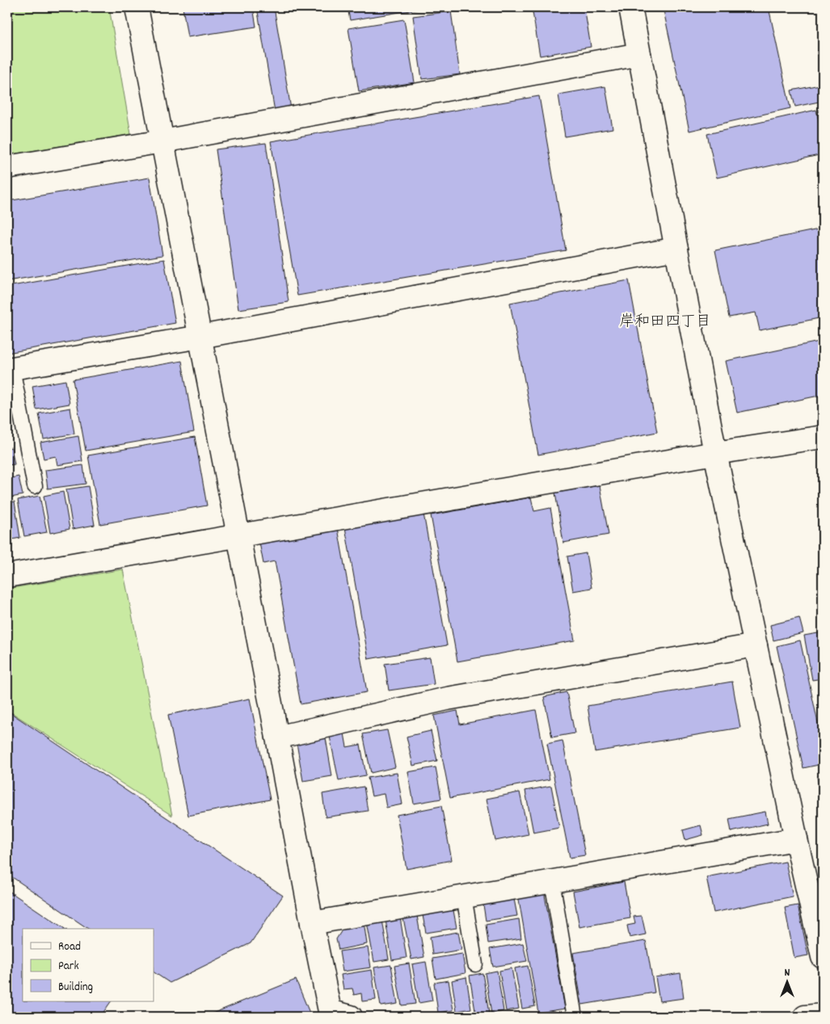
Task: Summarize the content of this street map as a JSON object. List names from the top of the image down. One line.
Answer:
{"districts":["岸和田四丁目"],"legend":["Road","Park","Building"],"north":"top"}
